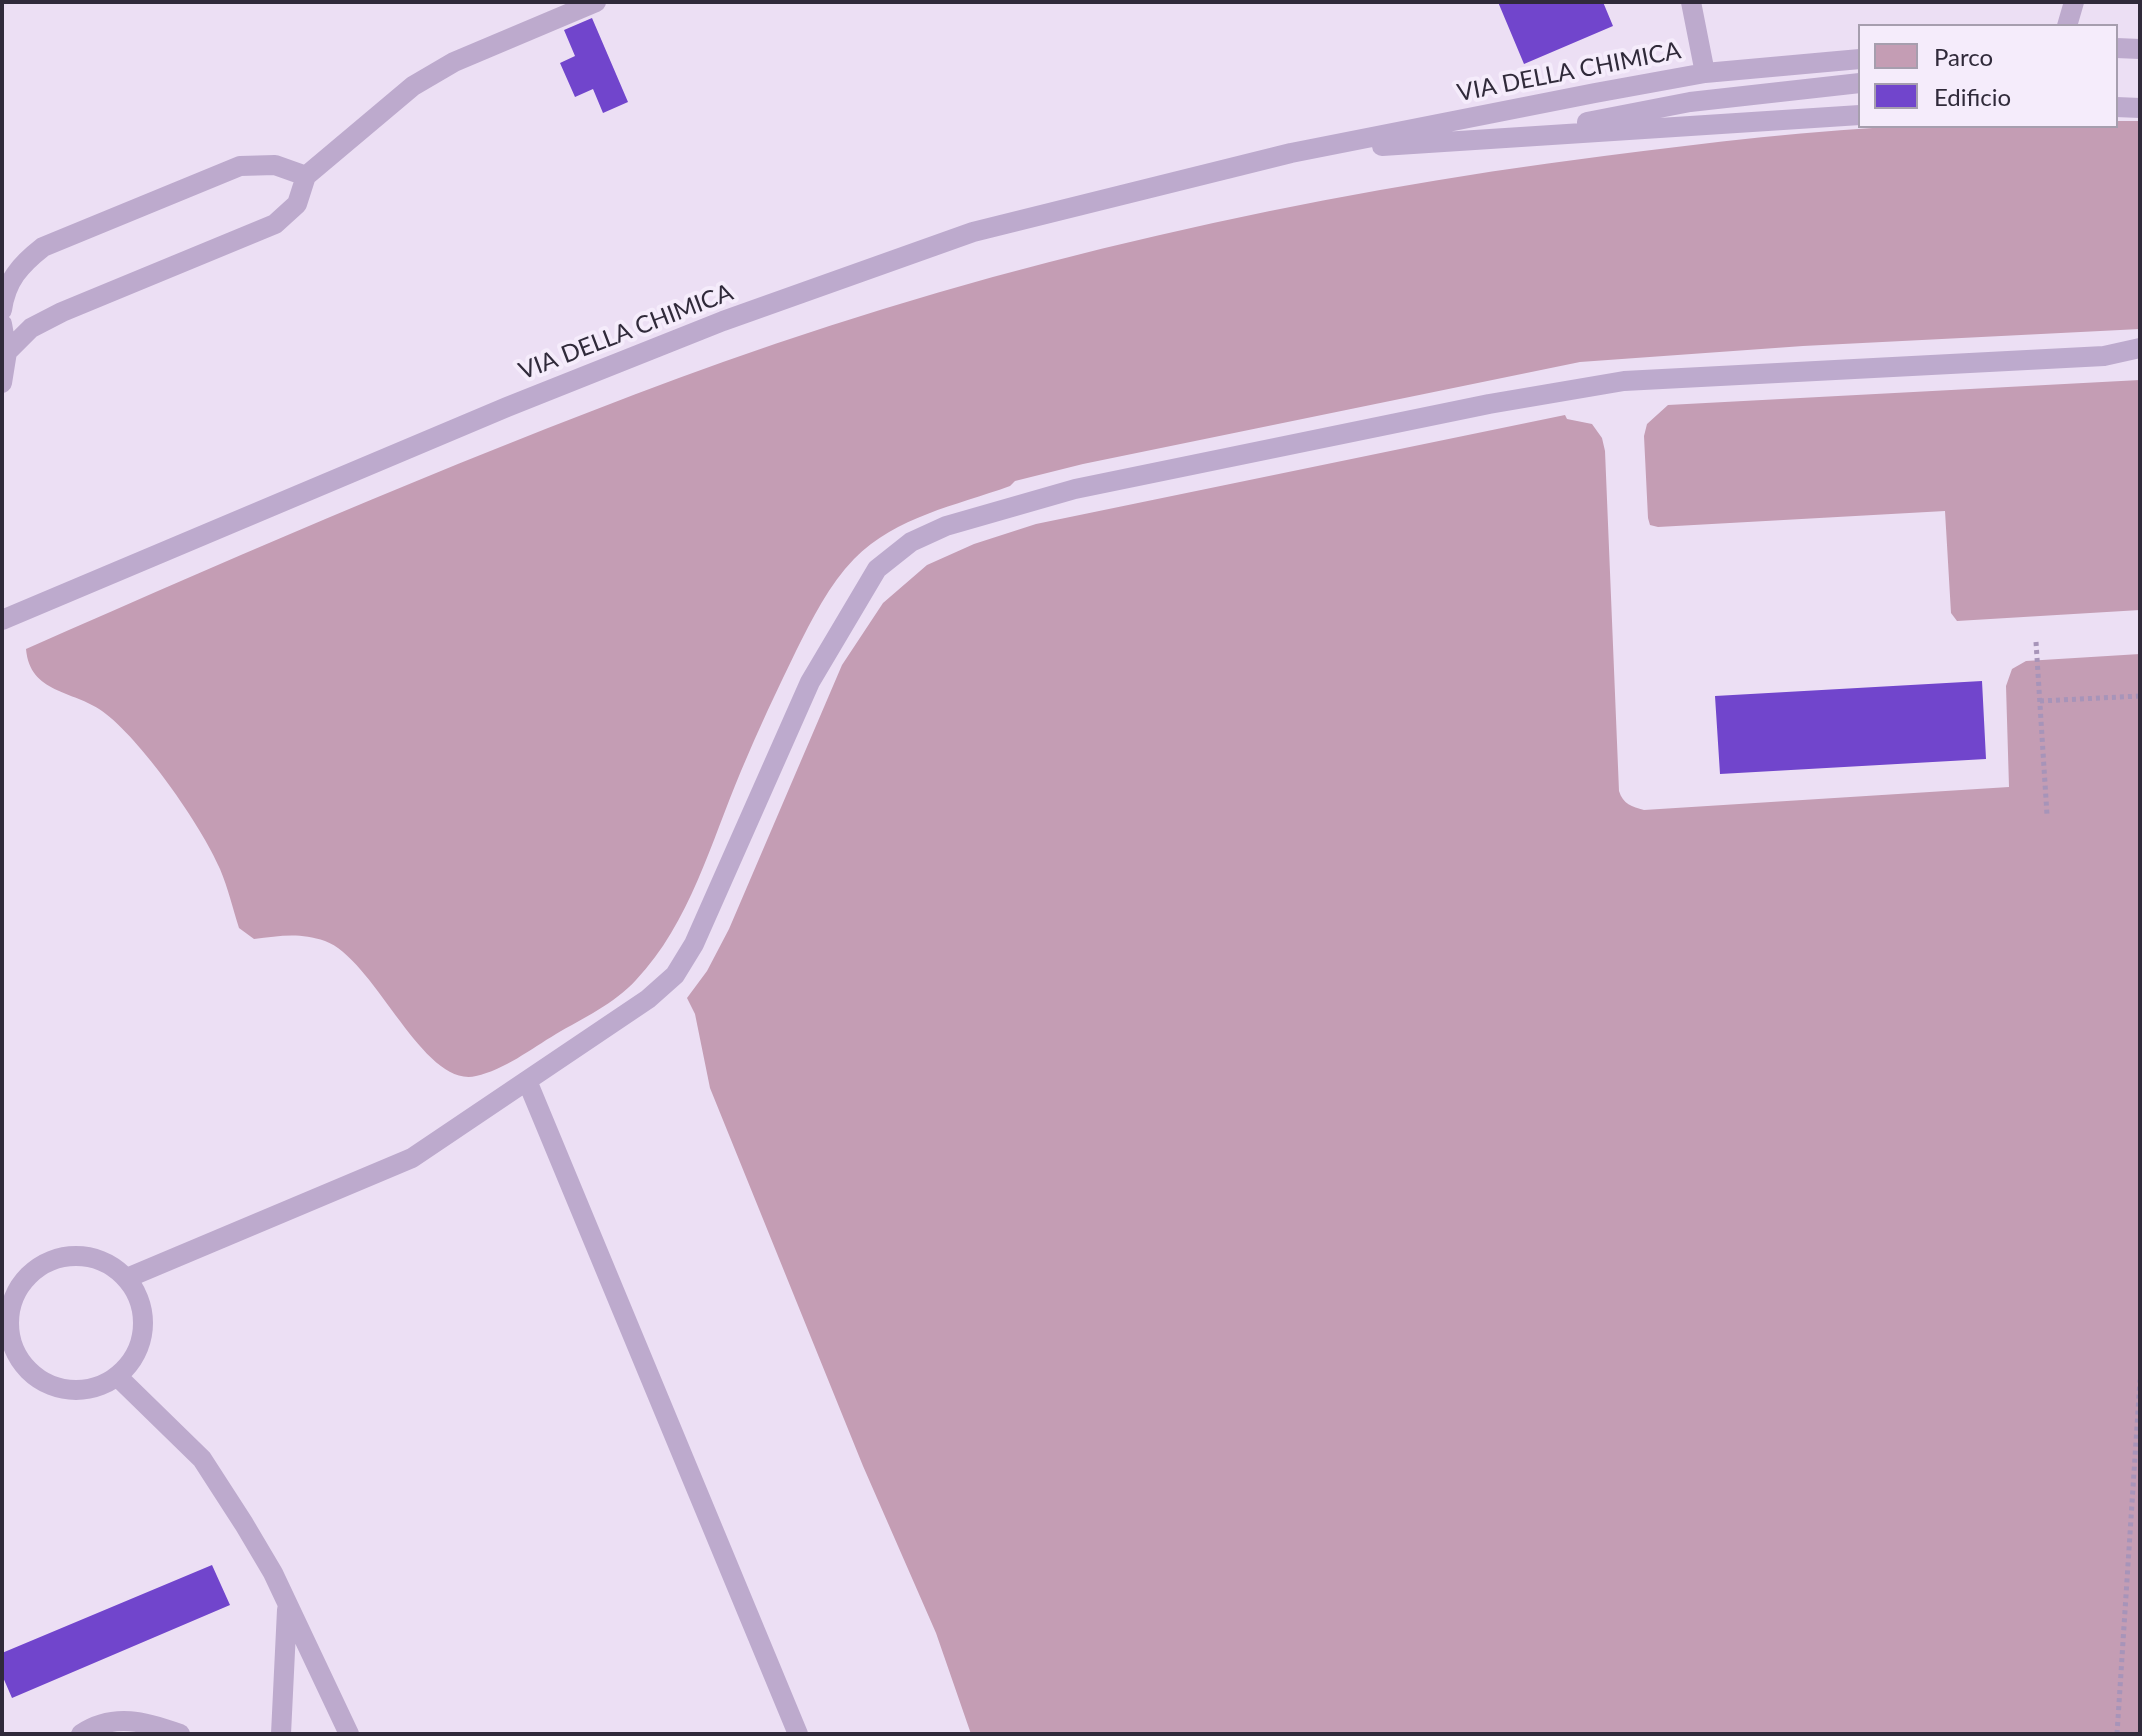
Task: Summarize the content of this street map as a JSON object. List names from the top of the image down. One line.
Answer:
{"streets":{"lane":["VIA DELLA CHIMICA"]},"legend":["Parco","Edificio"]}
